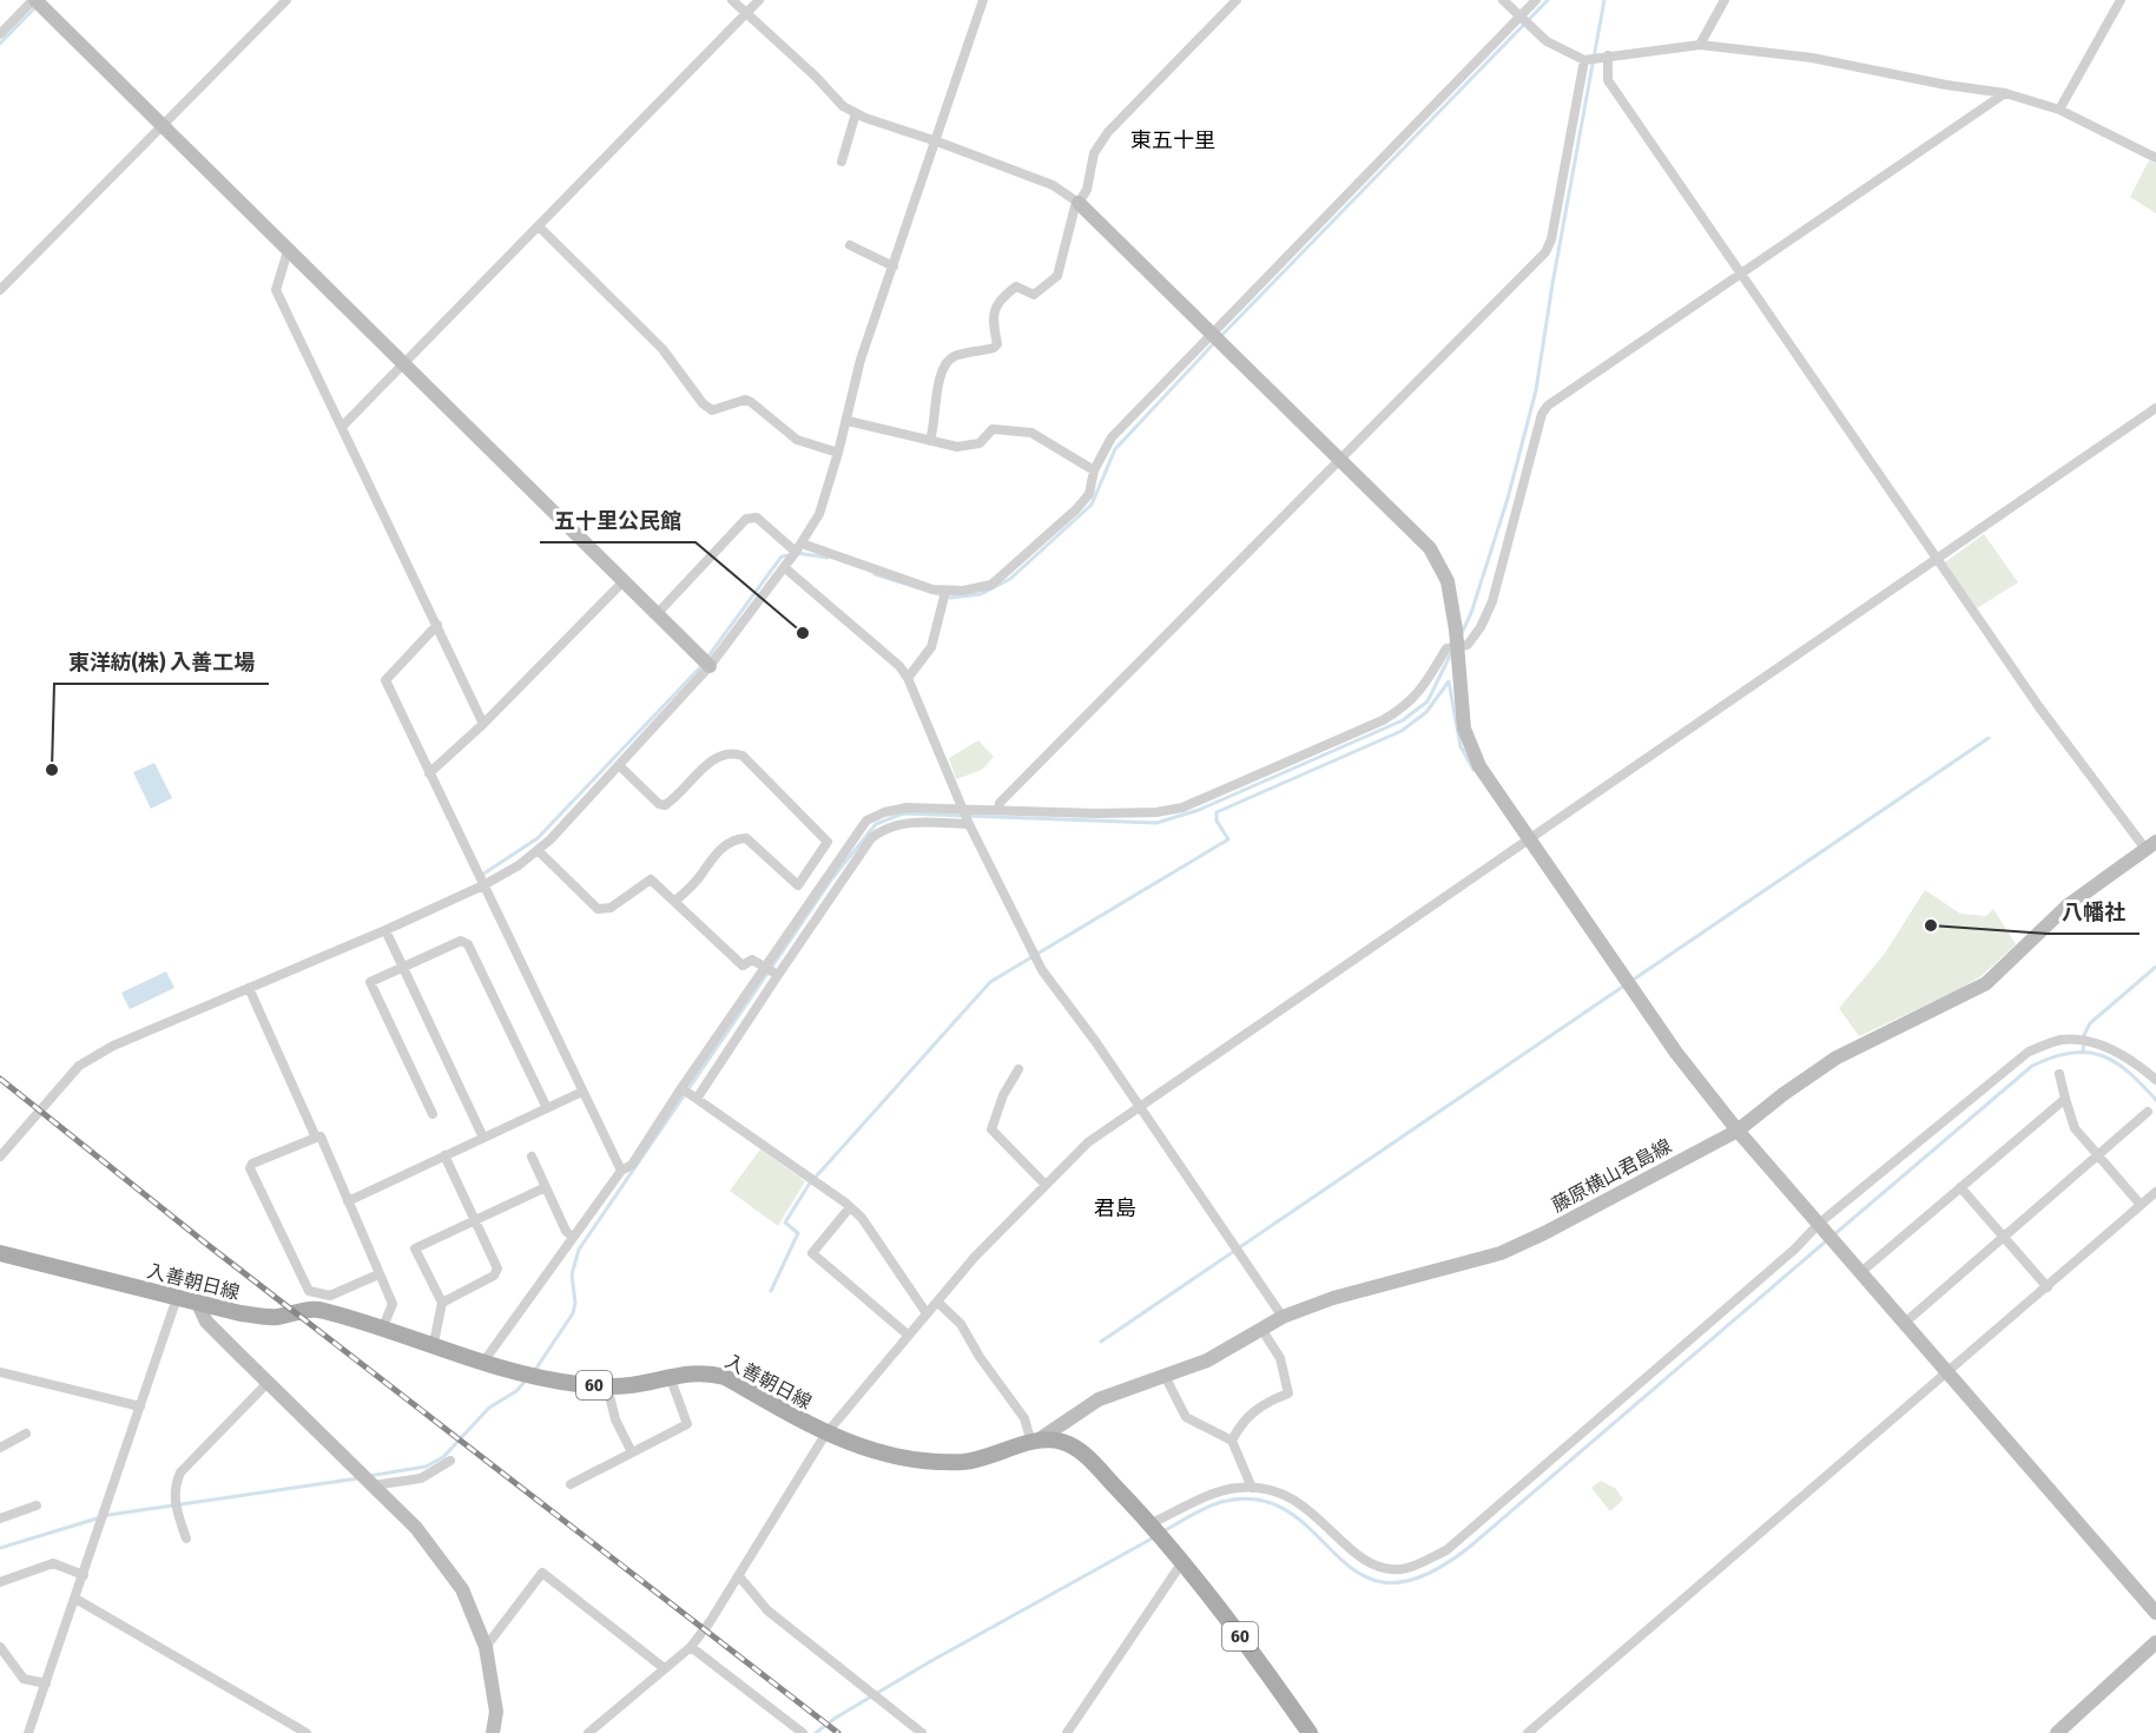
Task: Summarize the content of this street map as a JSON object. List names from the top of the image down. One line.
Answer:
{"streets":{"main road":["入善朝日線","60"],"street":["藤原横山君島線"]},"crossings":[["藤原横山君島線","入善朝日線"]],"districts":["東五十里","君島"],"places":["五十里公民館","東洋紡(株) 入善工場","八幡社"]}
